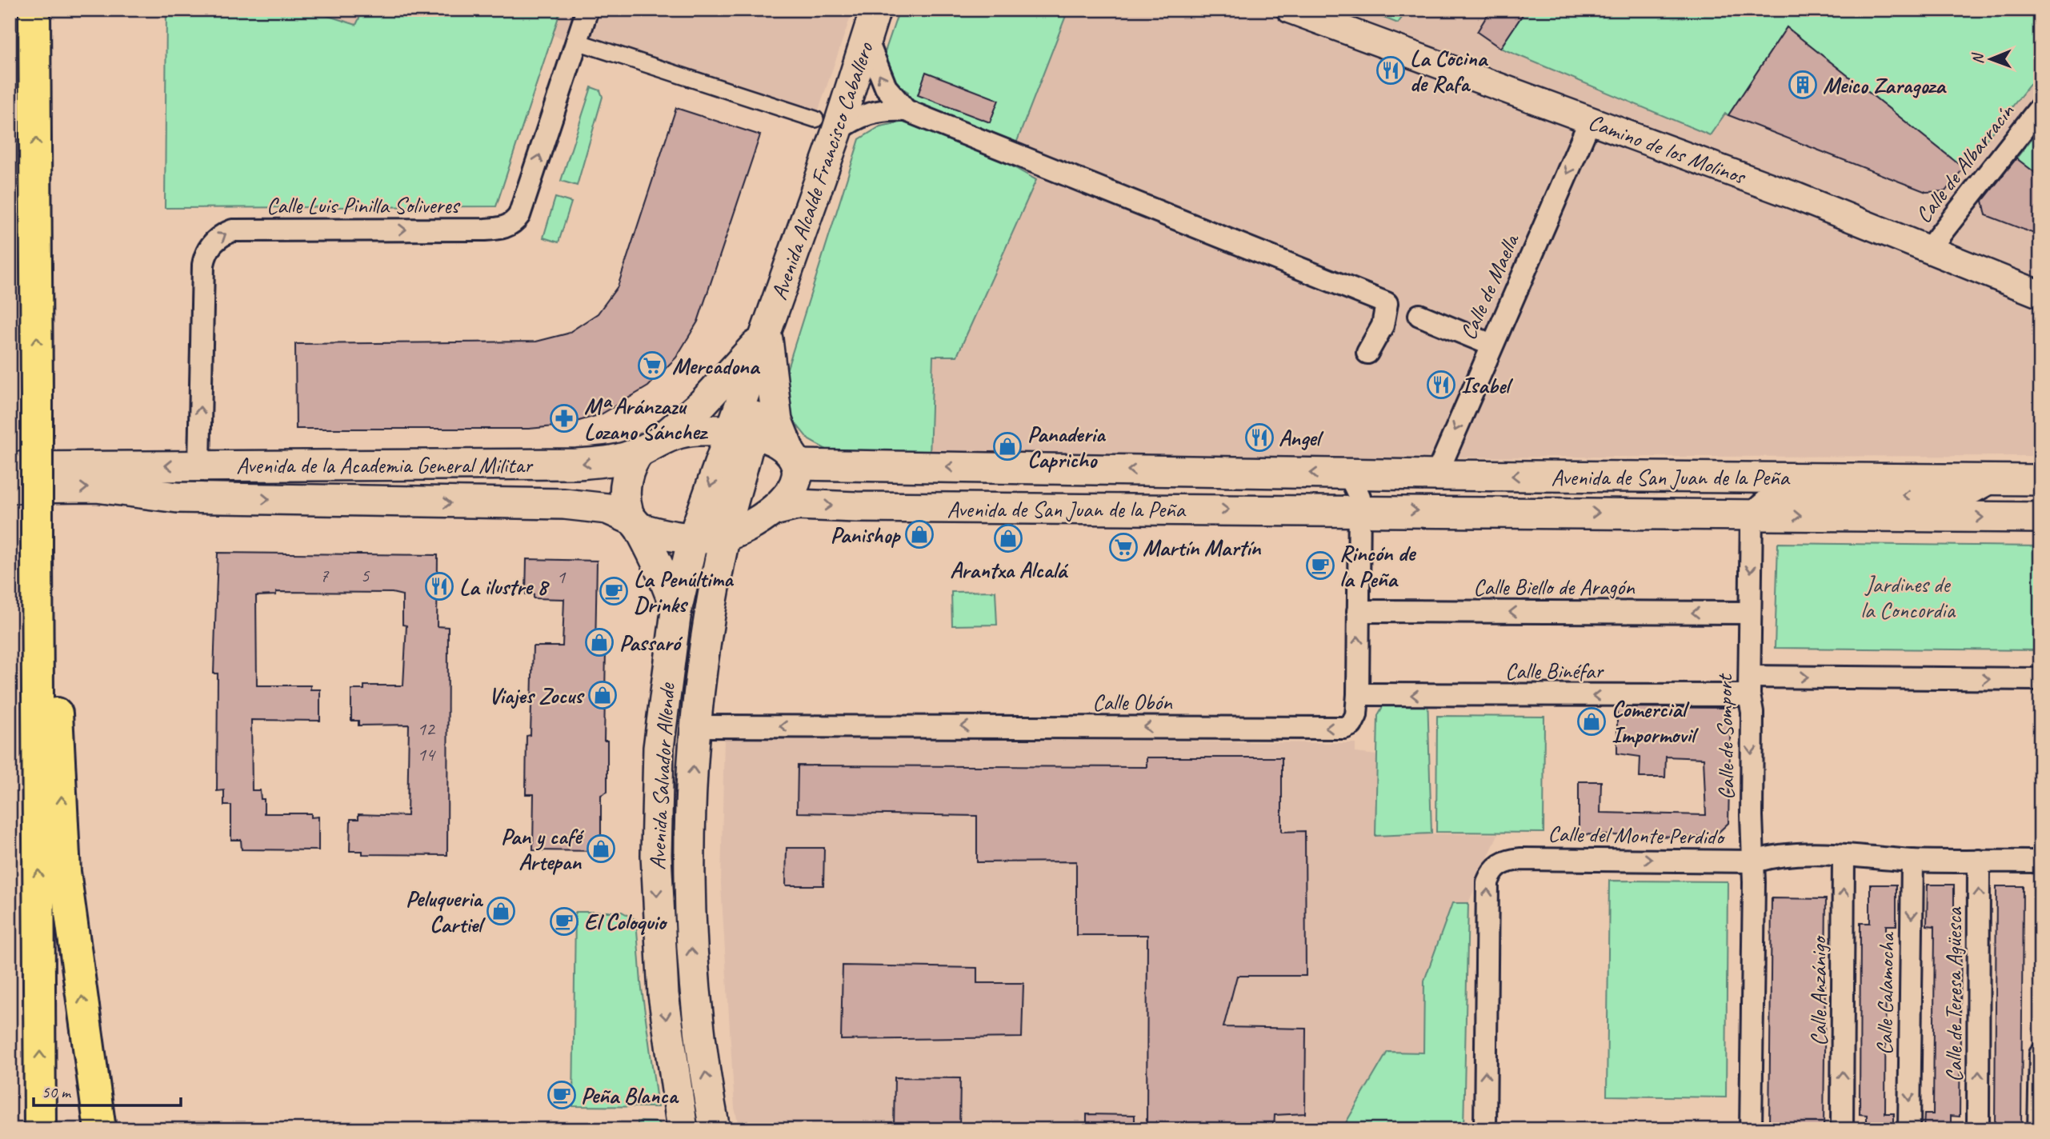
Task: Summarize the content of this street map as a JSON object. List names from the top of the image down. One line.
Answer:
{"streets":{"main road":["Avenida Alcalde Francisco Caballero","Avenida de la Academia General Militar","Avenida de San Juan de la Peña","Avenida Salvador Allende"],"street":["Camino de los Molinos","Calle de Albarracín","Calle Luis Pinilla Soliveres","Calle de Maella","Calle Biello de Aragón","Calle Binéfar","Calle Obón","Calle de Somport","Calle del Monte Perdido","Calle Anzánigo","Calle Calamocha","Calle de Teresa Agüesca"]},"crossings":[["Camino de los Molinos","Calle de Albarracín"],["Camino de los Molinos","Calle de Maella"],["Avenida Alcalde Francisco Caballero","Avenida de la Academia General Militar"],["Avenida Alcalde Francisco Caballero","Avenida de San Juan de la Peña"],["Avenida Alcalde Francisco Caballero","Avenida Salvador Allende"],["Calle Luis Pinilla Soliveres","Avenida de la Academia General Militar"],["Calle de Maella","Avenida de San Juan de la Peña"],["Avenida de la Academia General Militar","Avenida de San Juan de la Peña"],["Avenida de la Academia General Militar","Avenida Salvador Allende"],["Avenida de San Juan de la Peña","Calle Obón"],["Avenida de San Juan de la Peña","Calle de Somport"],["Avenida de San Juan de la Peña","Avenida Salvador Allende"],["Calle Biello de Aragón","Calle Obón"],["Calle Biello de Aragón","Calle de Somport"],["Calle Binéfar","Calle Obón"],["Calle Binéfar","Calle de Somport"],["Calle Obón","Avenida Salvador Allende"],["Calle de Somport","Calle del Monte Perdido"],["Calle del Monte Perdido","Calle Anzánigo"],["Calle del Monte Perdido","Calle Calamocha"],["Calle del Monte Perdido","Calle de Teresa Agüesca"]],"one_way":["Calle de Maella","Calle Biello de Aragón","Calle Binéfar","Calle Obón","Calle de Somport","Calle Anzánigo","Calle Calamocha","Calle de Teresa Agüesca"],"parks":["Jardines de la Concordia"],"places":{"restaurant":["La Cocina de Rafa","Isabel","Angel","La ilustre 8"],"building":["Meico Zaragoza"],"supermarket":["Mercadona","Martín Martín"],"pharmacy":["Mª Aránzazu Lozano Sánchez"],"shop":["Panaderia Capricho","Panishop","Arantxa Alcalá","Passaró","Viajes Zocus","Comercial Impormovil","Pan y café Artepan","Peluqueria Cartiel"],"cafe":["Rincón de la Peña","La Penúltima Drinks","El Coloquio","Peña Blanca"]},"house_numbers":["7","5","1","12","14"],"scale_bar":"50 m","north":"left"}
